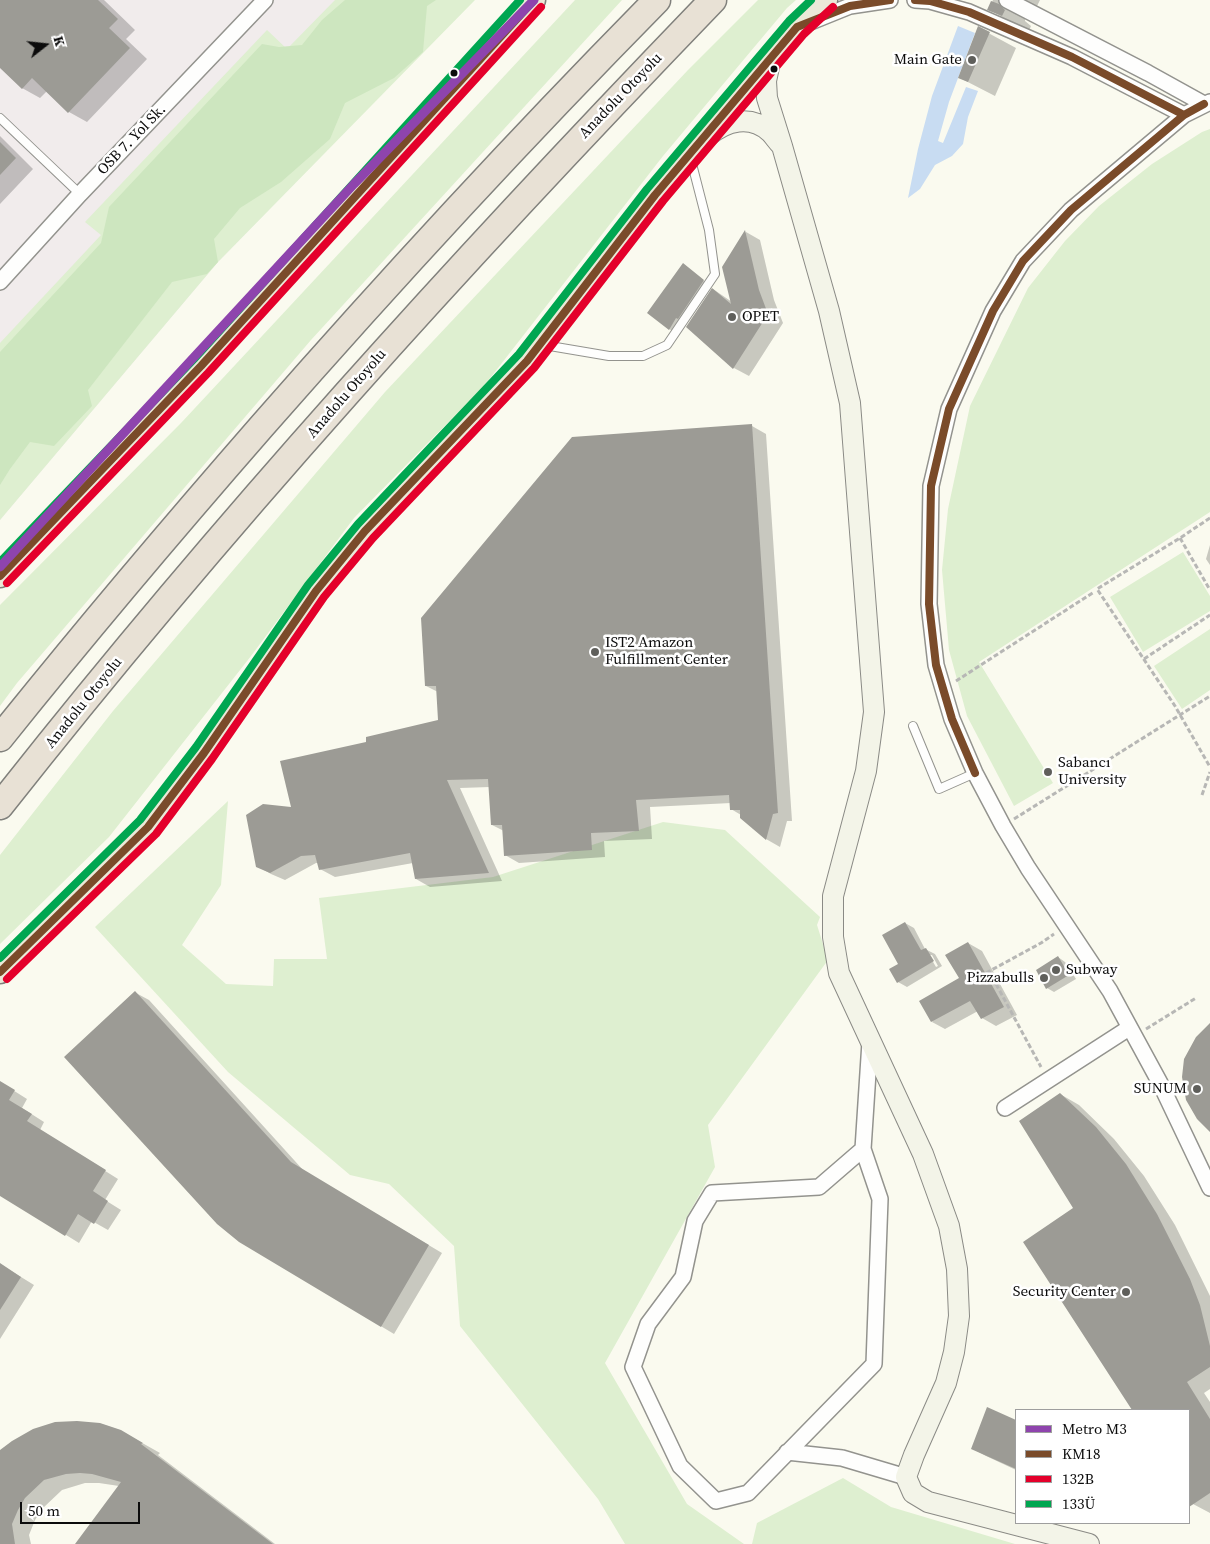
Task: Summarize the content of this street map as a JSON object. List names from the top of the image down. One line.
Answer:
{"streets":{"highway":["Anadolu Otoyolu"],"street":["OSB 7. Yol Sk."]},"places":["Main Gate","OPET","IST2 Amazon Fulfillment Center","Sabancı University","Subway","Pizzabulls","SUNUM","Security Center"],"lines":["metro line M3","transit line KM18","transit line 133Ü","transit line 132B"],"legend":["Metro M3","KM18","132B","133Ü"],"scale_bar":"50 m","north":"right"}
